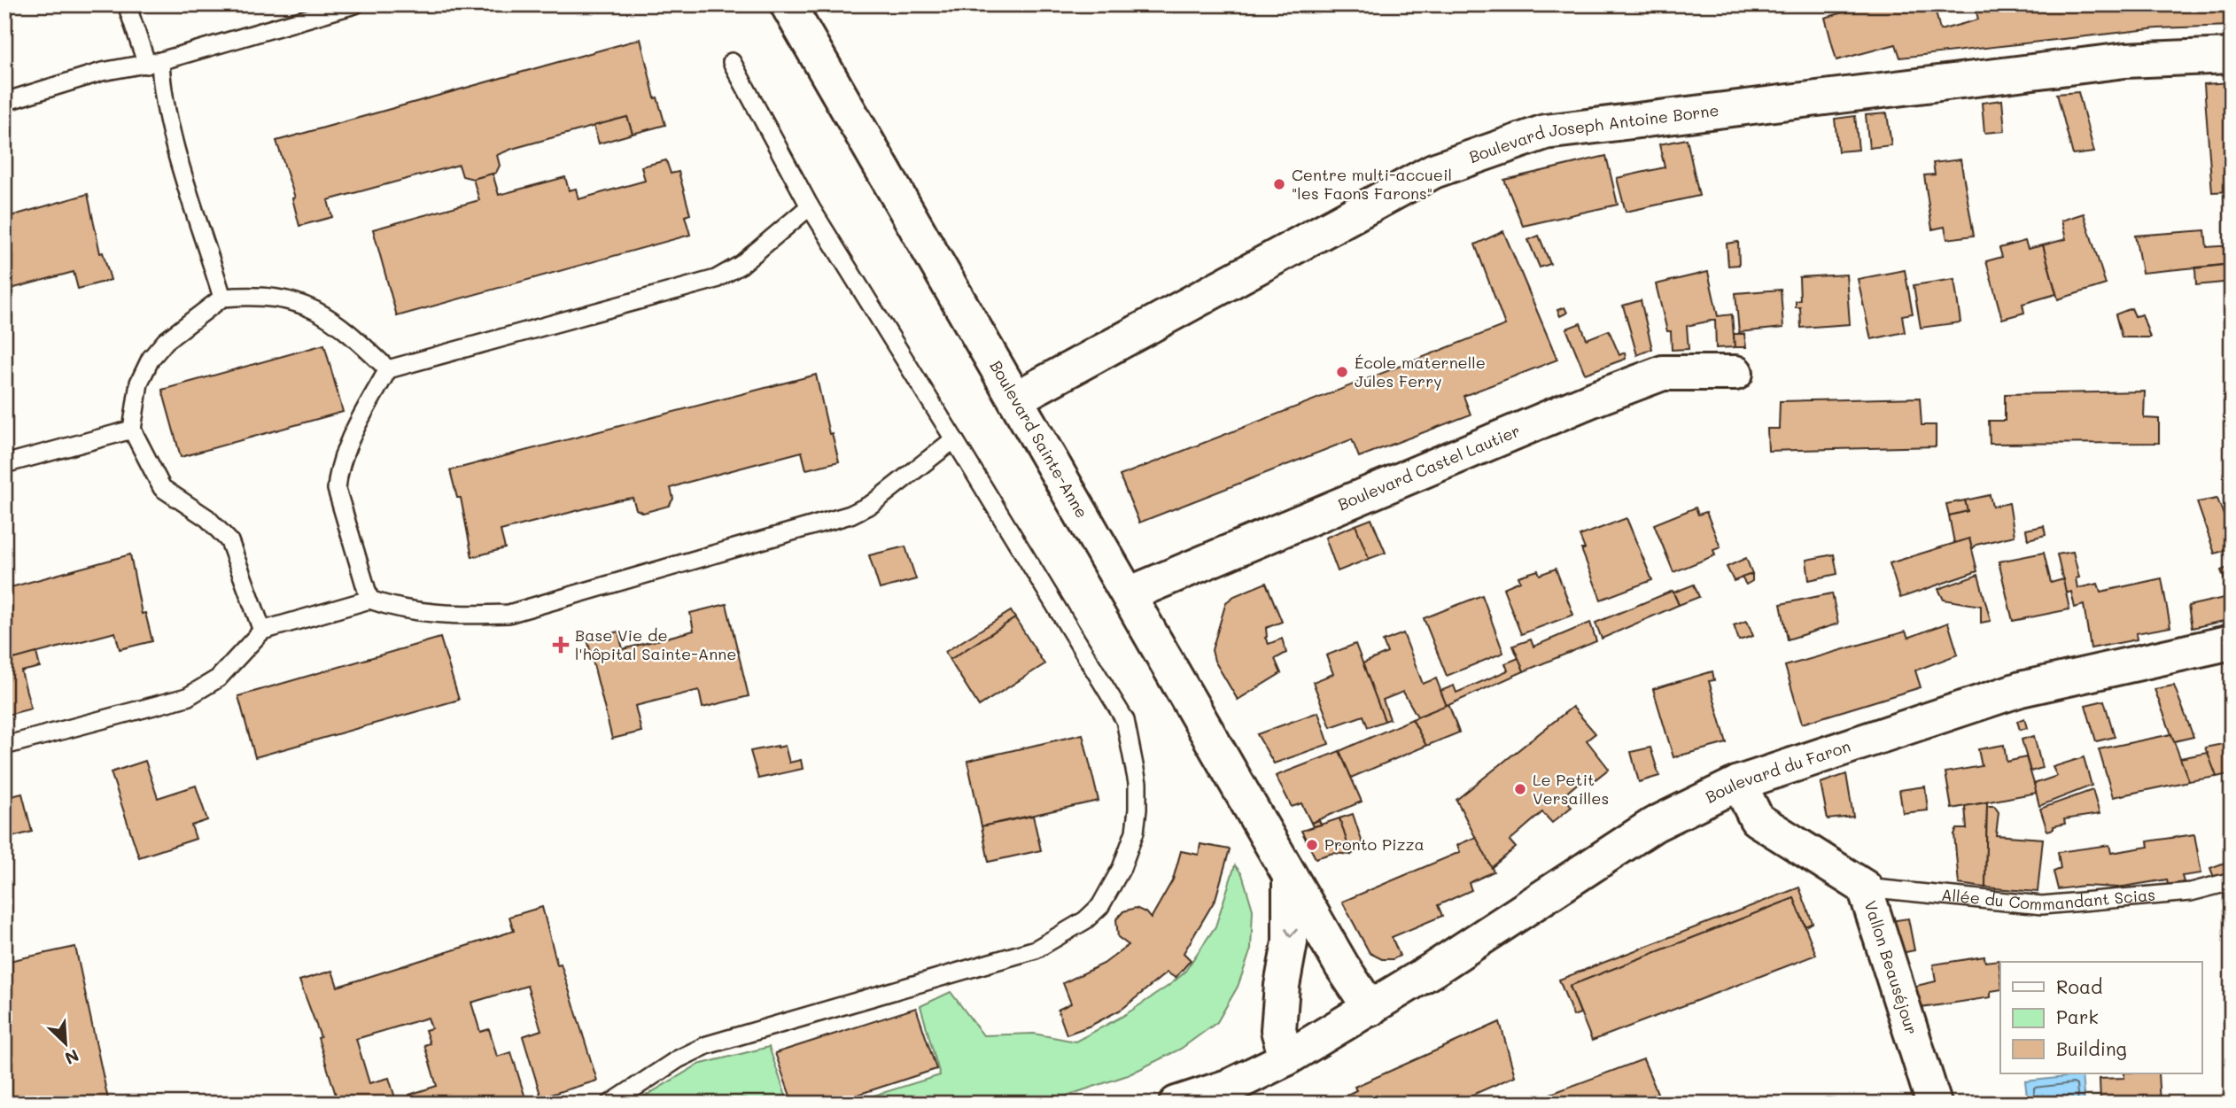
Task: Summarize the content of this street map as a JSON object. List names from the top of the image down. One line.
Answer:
{"streets":{"street":["Boulevard Joseph Antoine Borne","Boulevard Sainte-Anne","Boulevard Castel Lautier","Boulevard du Faron","Vallon Beauséjour"],"lane":["Allée du Commandant Scias"]},"crossings":[["Boulevard Joseph Antoine Borne","Boulevard Sainte-Anne"],["Boulevard Sainte-Anne","Boulevard Castel Lautier"],["Boulevard Sainte-Anne","Boulevard du Faron"],["Boulevard du Faron","Vallon Beauséjour"],["Allée du Commandant Scias","Vallon Beauséjour"]],"places":{"other":["Centre multi-accueil \"les Faons Farons\"","École maternelle Jules Ferry","Le Petit Versailles","Pronto Pizza"],"health":["Base Vie de l'hôpital Sainte-Anne"]},"legend":["Road","Park","Building"],"north":"bottom right"}
